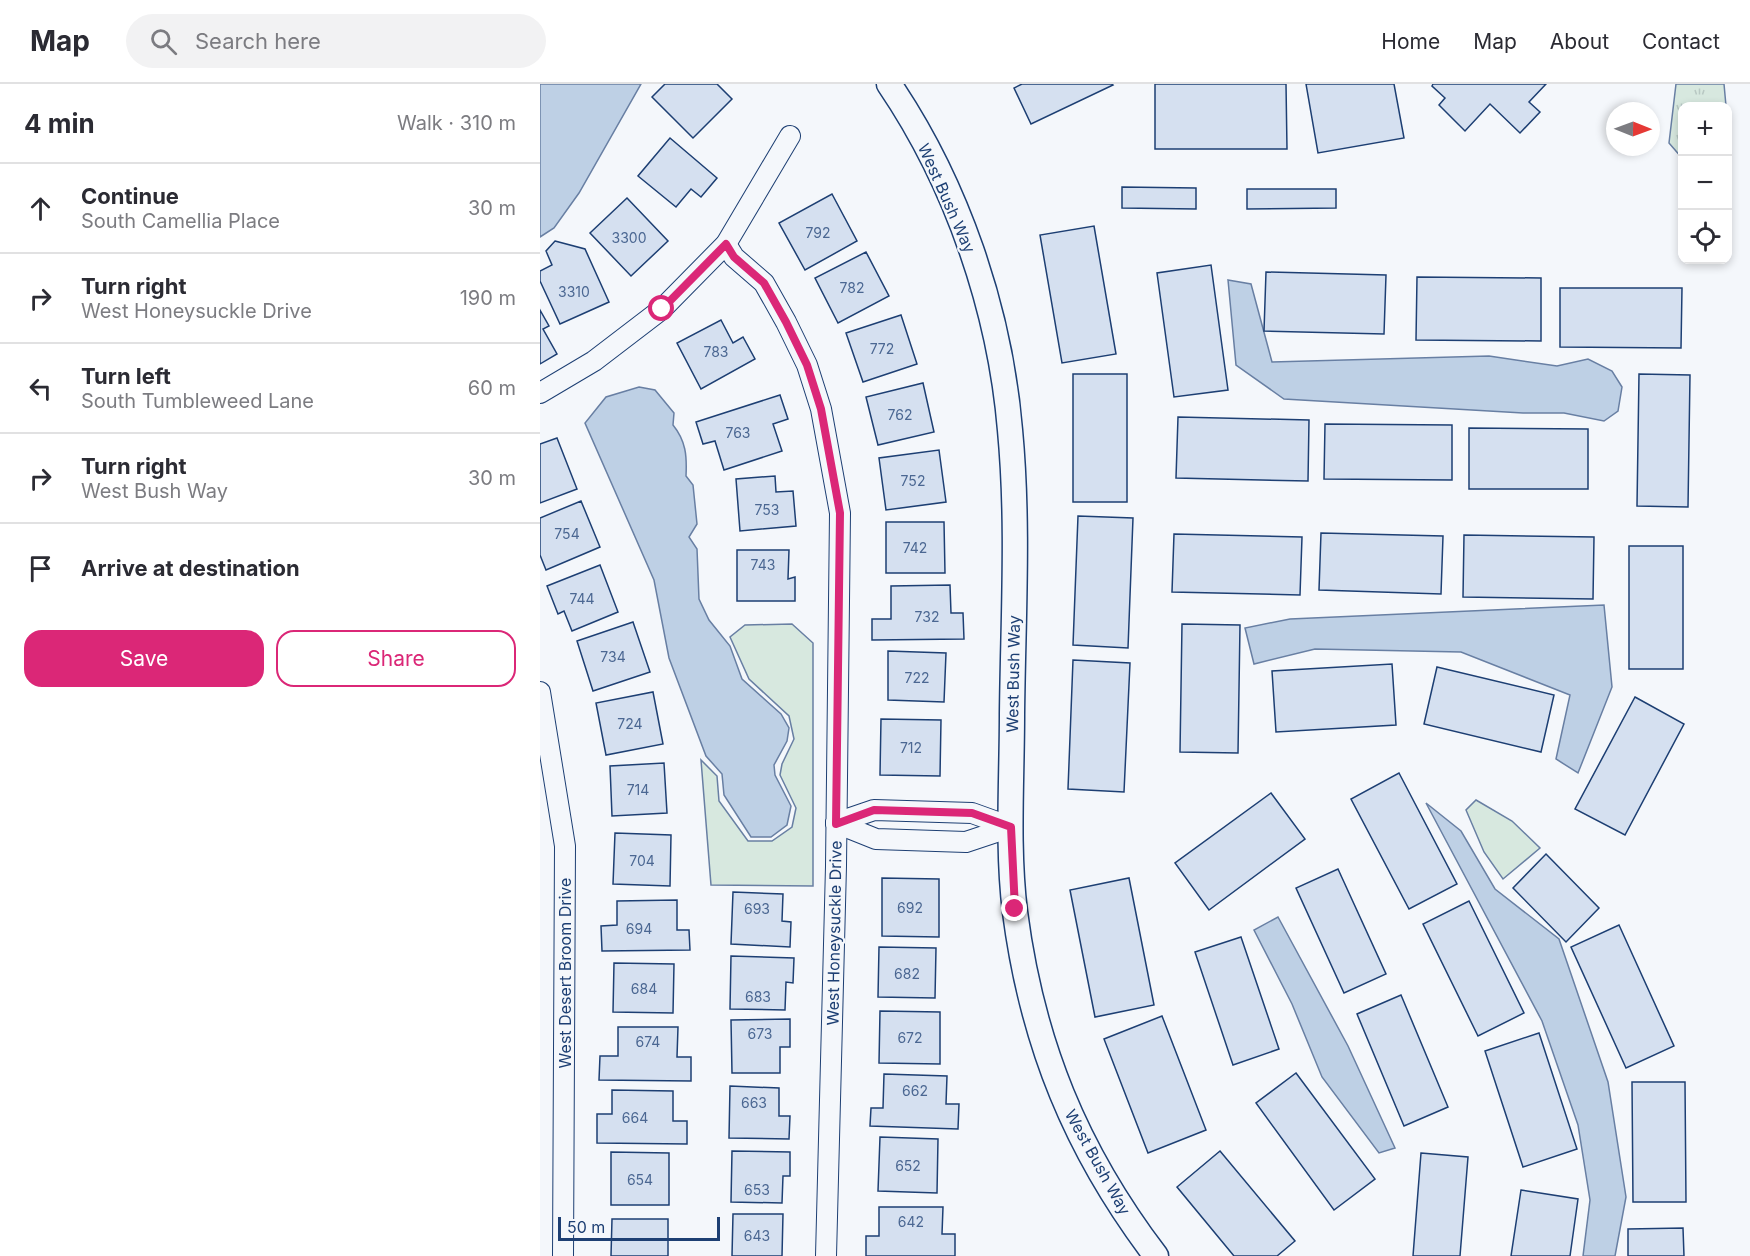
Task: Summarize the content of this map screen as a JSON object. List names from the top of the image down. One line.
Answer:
{"streets":{"street":["West Bush Way","West Honeysuckle Drive","West Desert Broom Drive"]},"house_numbers":["792","3300","782","3310","772","783","762","763","752","753","754","742","743","744","732","734","722","724","712","714","704","692","693","694","682","684","683","673","672","674","662","663","664","652","654","653","642","643"],"scale_bar":"50 m","north":"right","page":{"header":"Map","search":"Search here","nav":["Home","Map","About","Contact"],"heading":["4 min","Walk · 310 m"],"map_buttons":["+","−"],"list":[["Continue","South Camellia Place","30 m"],["Turn right","West Honeysuckle Drive","190 m"],["Turn left","South Tumbleweed Lane","60 m"],["Turn right","West Bush Way","30 m"],"Arrive at destination"],"buttons":["Save","Share"],"scale":"50 m"}}
